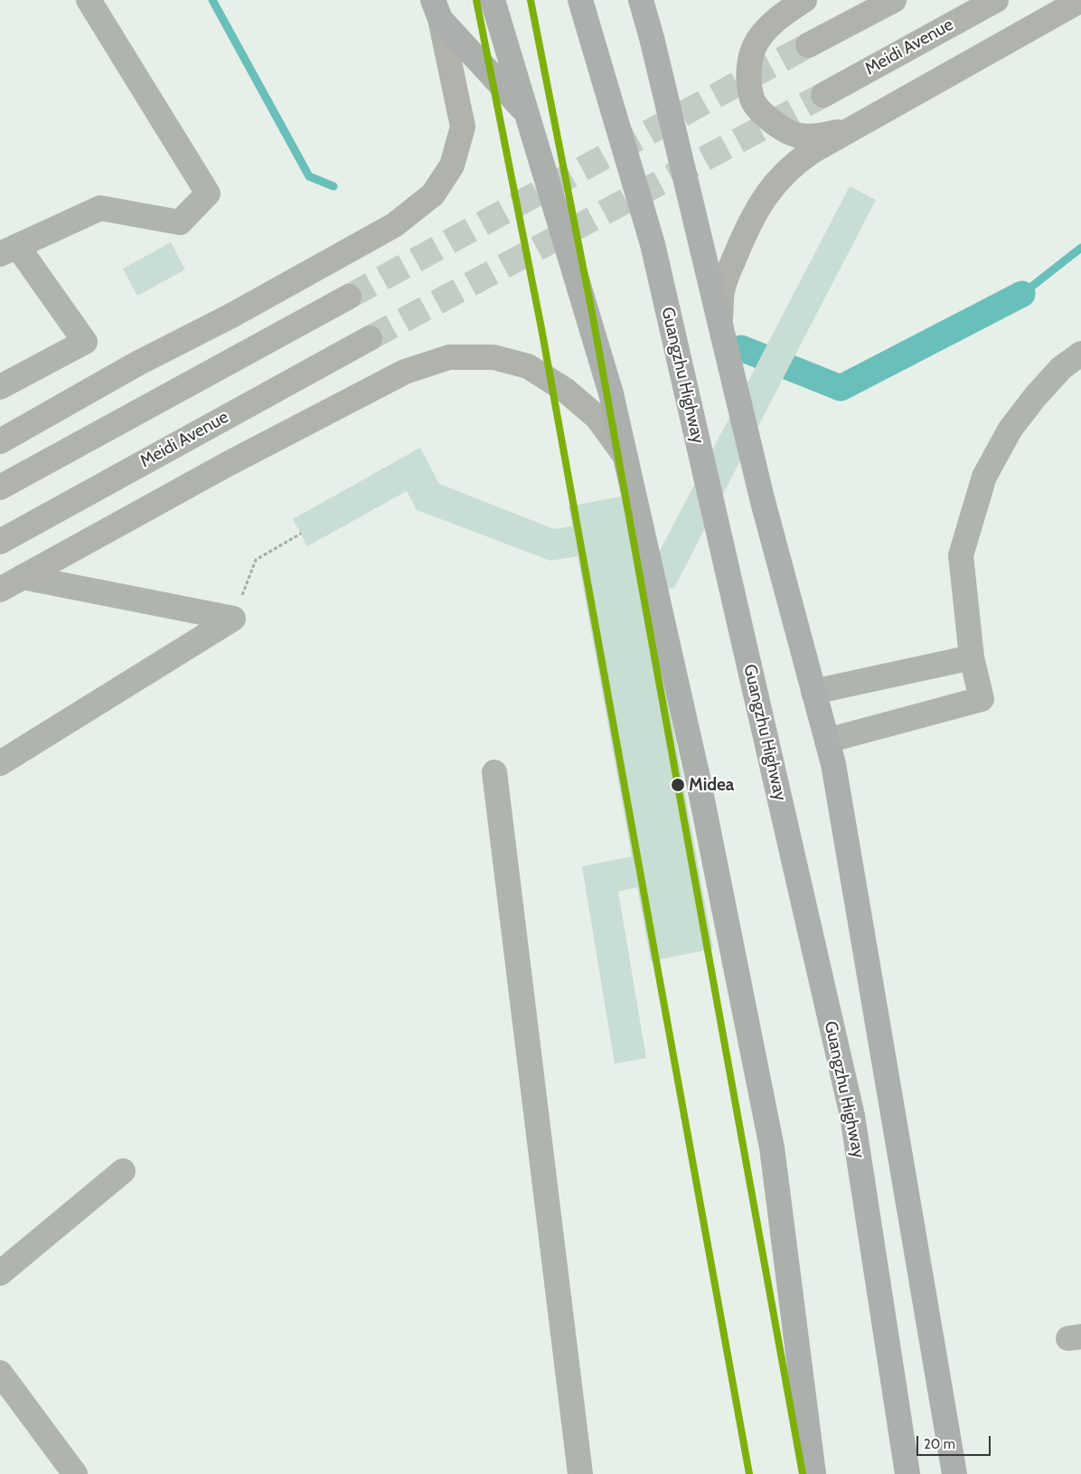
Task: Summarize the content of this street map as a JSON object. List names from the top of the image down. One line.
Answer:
{"streets":{"highway":["Guangzhu Highway"],"main road":["Meidi Avenue"]},"places":["Midea"],"scale_bar":"20 m"}
